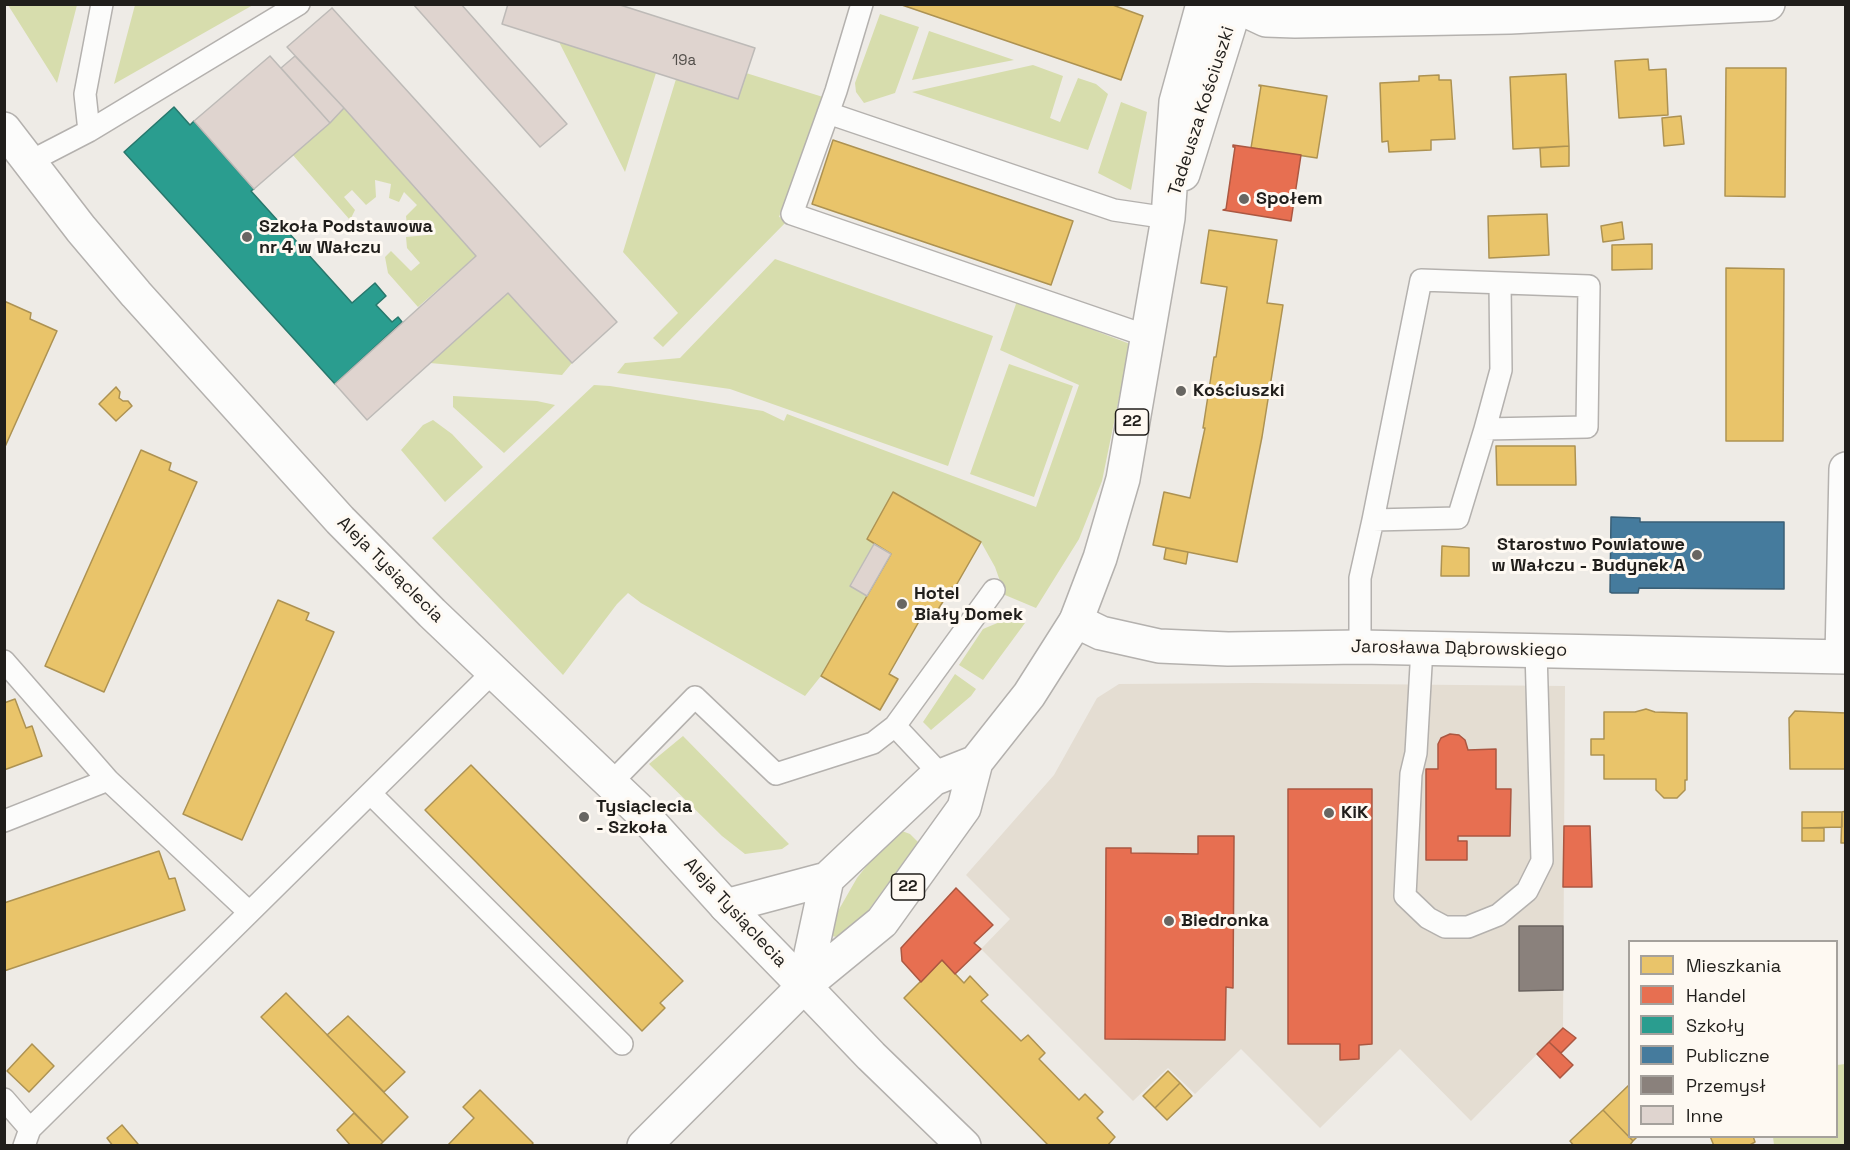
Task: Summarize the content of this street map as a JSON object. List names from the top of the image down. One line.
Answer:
{"streets":{"street":["Tadeusza Kościuszki","22","Aleja Tysiąclecia","Jarosława Dąbrowskiego"]},"crossings":[["Tadeusza Kościuszki","Aleja Tysiąclecia"],["Tadeusza Kościuszki","Jarosława Dąbrowskiego"]],"places":["Społem","Szkoła Podstawowa nr 4 w Wałczu","Kościuszki","Starostwo Powiatowe w Wałczu - Budynek A","Hotel Biały Domek","KiK","Tysiąclecia - Szkoła","Biedronka"],"house_numbers":["19a"],"legend":["Mieszkania","Handel","Szkoły","Publiczne","Przemysł","Inne"]}
